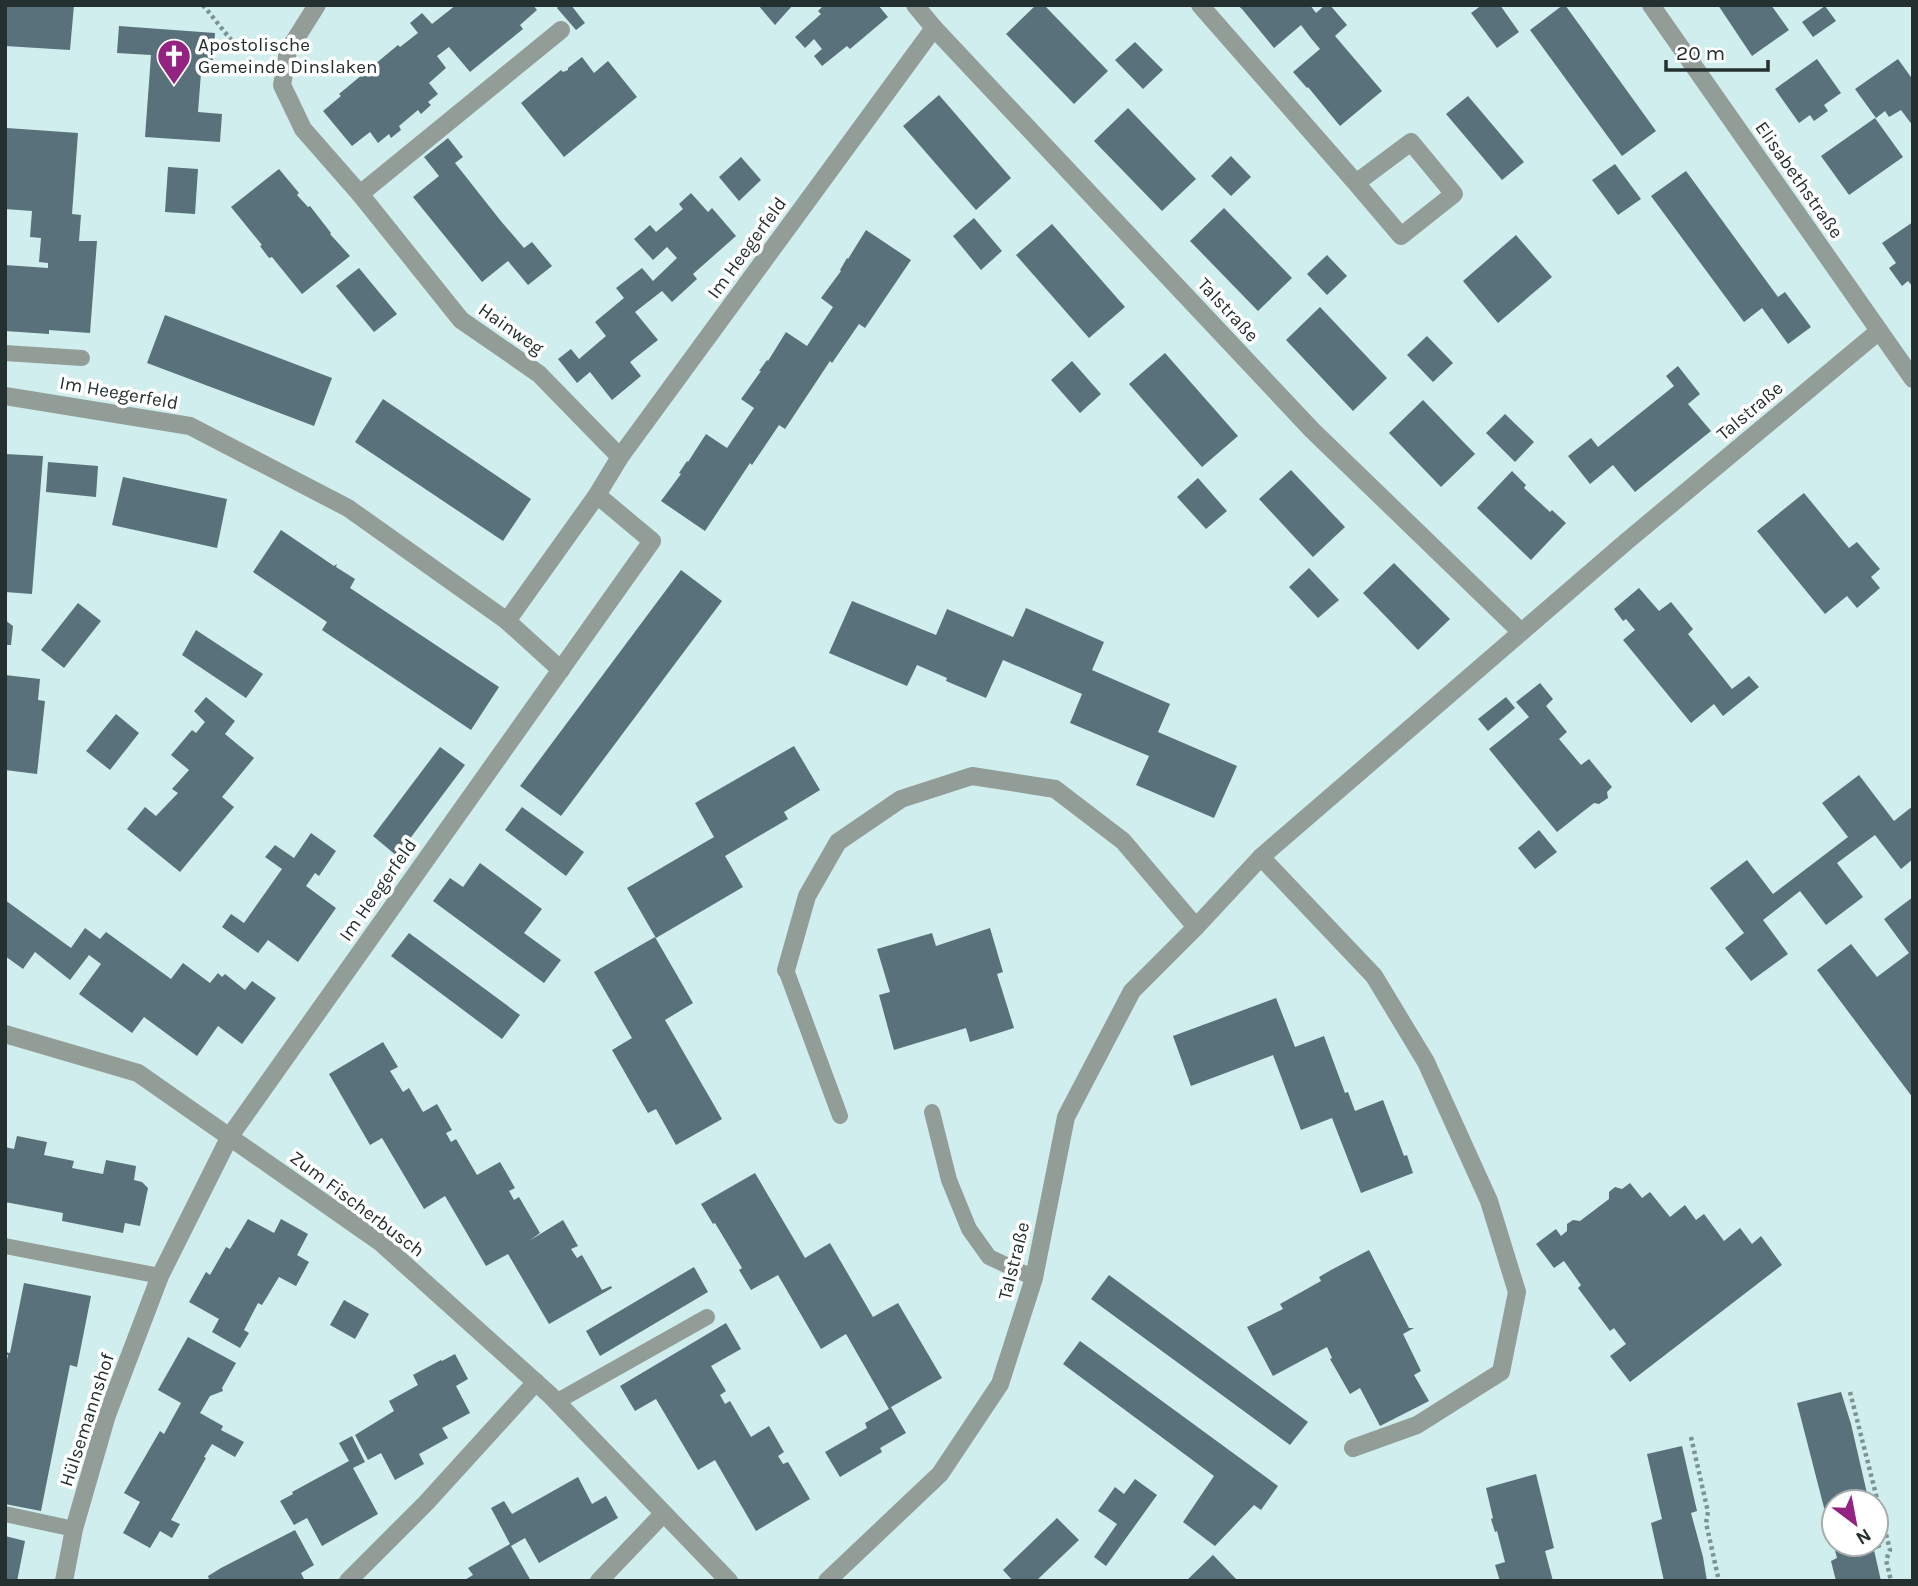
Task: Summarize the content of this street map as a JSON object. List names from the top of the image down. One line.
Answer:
{"streets":{"street":["Elisabethstraße","Im Heegerfeld","Talstraße","Hainweg","Zum Fischerbusch","Hülsemannshof"]},"crossings":[["Elisabethstraße","Talstraße"],["Im Heegerfeld","Talstraße"],["Im Heegerfeld","Hainweg"],["Im Heegerfeld","Zum Fischerbusch"],["Im Heegerfeld","Hülsemannshof"],["Zum Fischerbusch","Hülsemannshof"]],"places":{"church":["Apostolische Gemeinde Dinslaken"]},"scale_bar":"20 m","north":"bottom right"}
